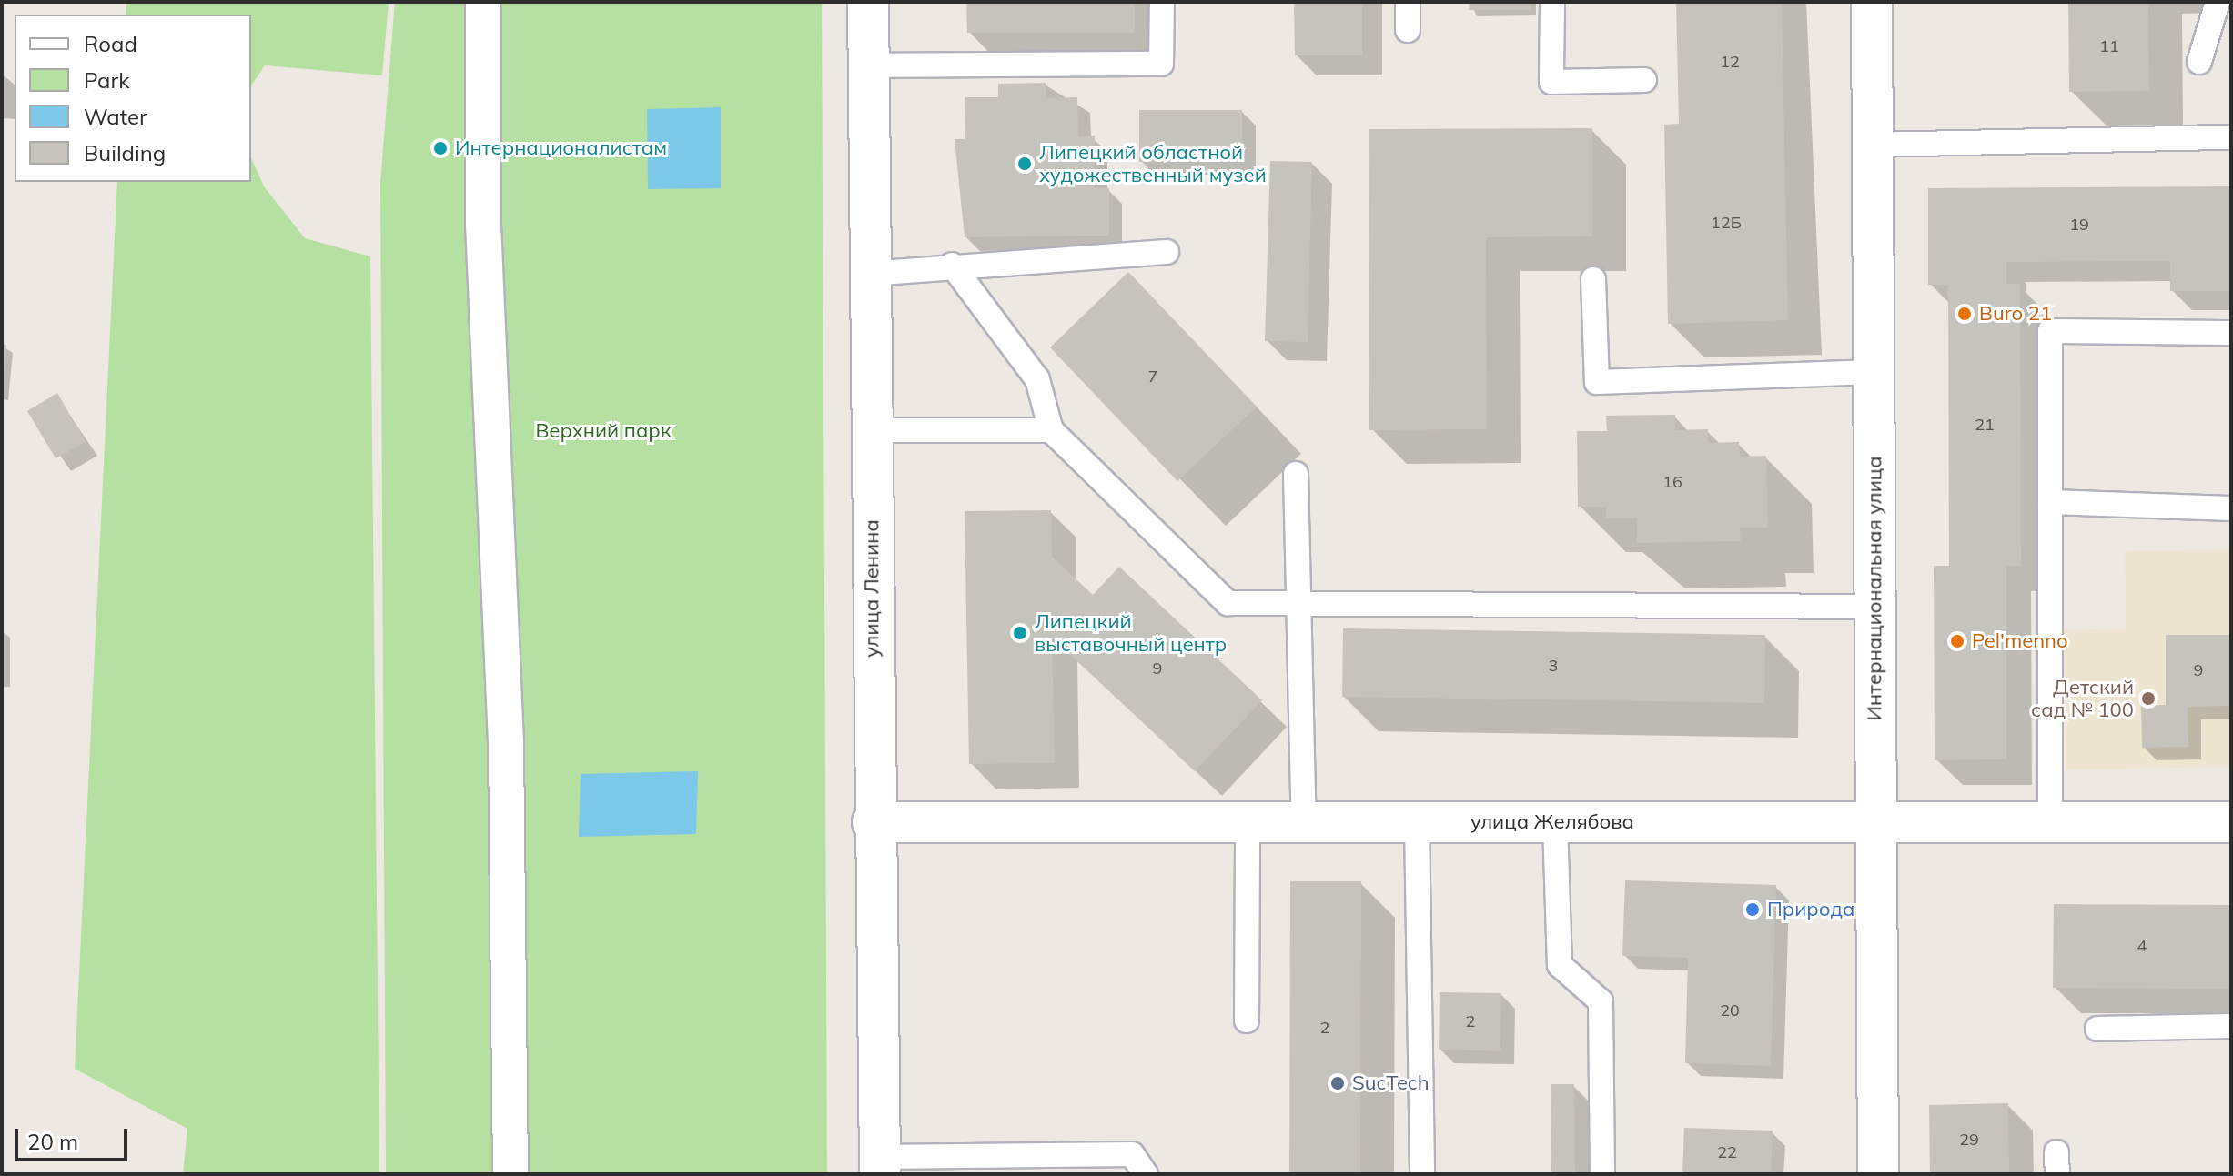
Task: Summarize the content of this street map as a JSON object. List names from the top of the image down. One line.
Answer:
{"streets":{"street":["улица Ленина","Интернациональная улица","улица Желябова"]},"crossings":[["улица Ленина","улица Желябова"],["Интернациональная улица","улица Желябова"]],"parks":["Верхний парк"],"places":["Интернационалистам","Липецкий областной художественный музей","Buro 21","Липецкий выставочный центр","Pel'menno","Детский сад № 100","Природа","SucTech"],"house_numbers":["11","12","12Б","19","7","21","16","3","9","9","4","20","2","2","29","22"],"legend":["Road","Park","Water","Building"],"scale_bar":"20 m"}
